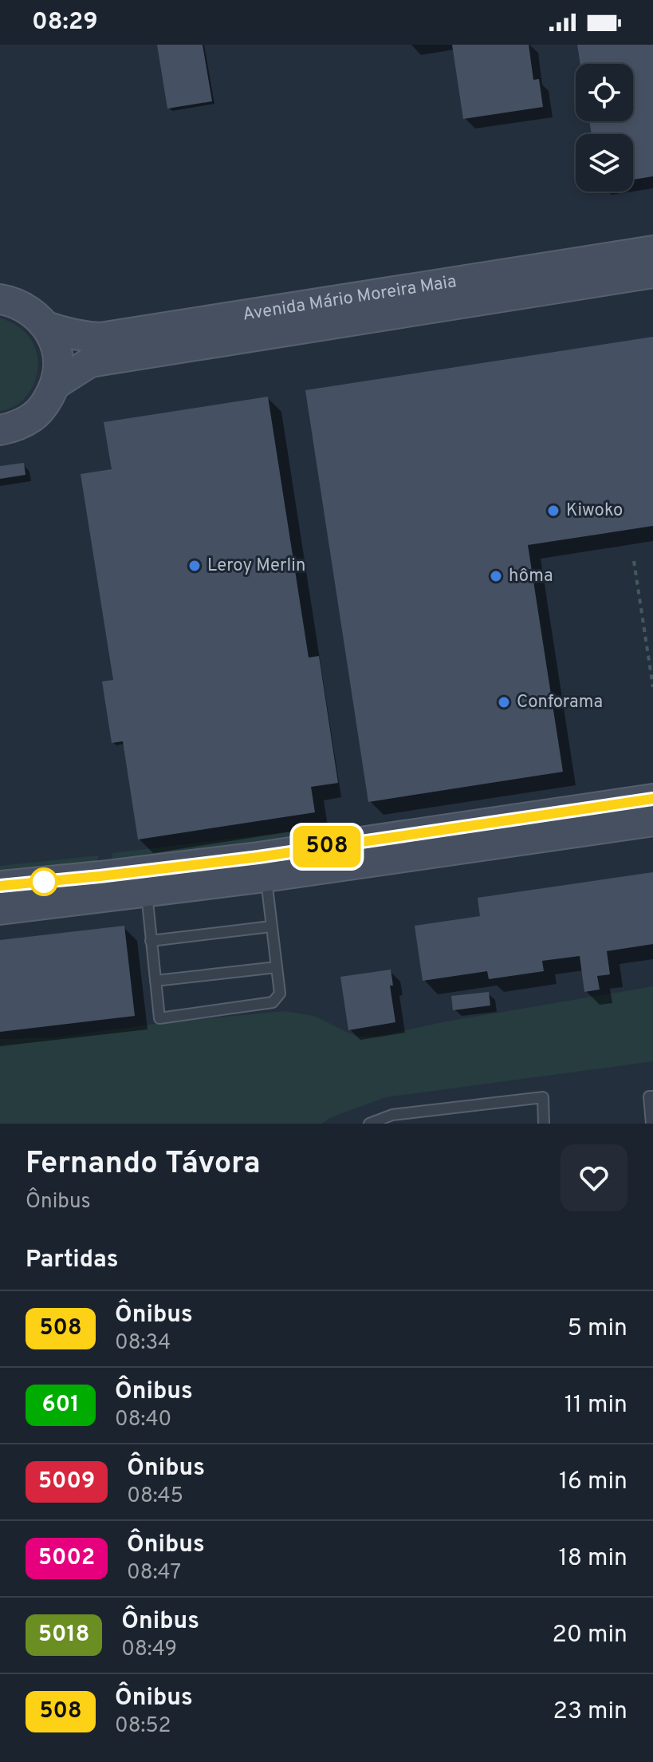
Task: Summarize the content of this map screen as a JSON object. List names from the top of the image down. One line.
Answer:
{"streets":{"main road":["Avenida Mário Moreira Maia"]},"places":["Kiwoko","Leroy Merlin","hôma","Conforama"],"lines":["bus line 508"],"page":{"status":"08:29","on_map":"508","heading":[["Fernando Távora","Ônibus"],"Partidas"],"list":[{"mark":"508","name":"Ônibus","note":"08:34","value":"5 min"},{"mark":"601","name":"Ônibus","note":"08:40","value":"11 min"},{"mark":"5009","name":"Ônibus","note":"08:45","value":"16 min"},{"mark":"5002","name":"Ônibus","note":"08:47","value":"18 min"},{"mark":"5018","name":"Ônibus","note":"08:49","value":"20 min"},{"mark":"508","name":"Ônibus","note":"08:52","value":"23 min"}]}}
